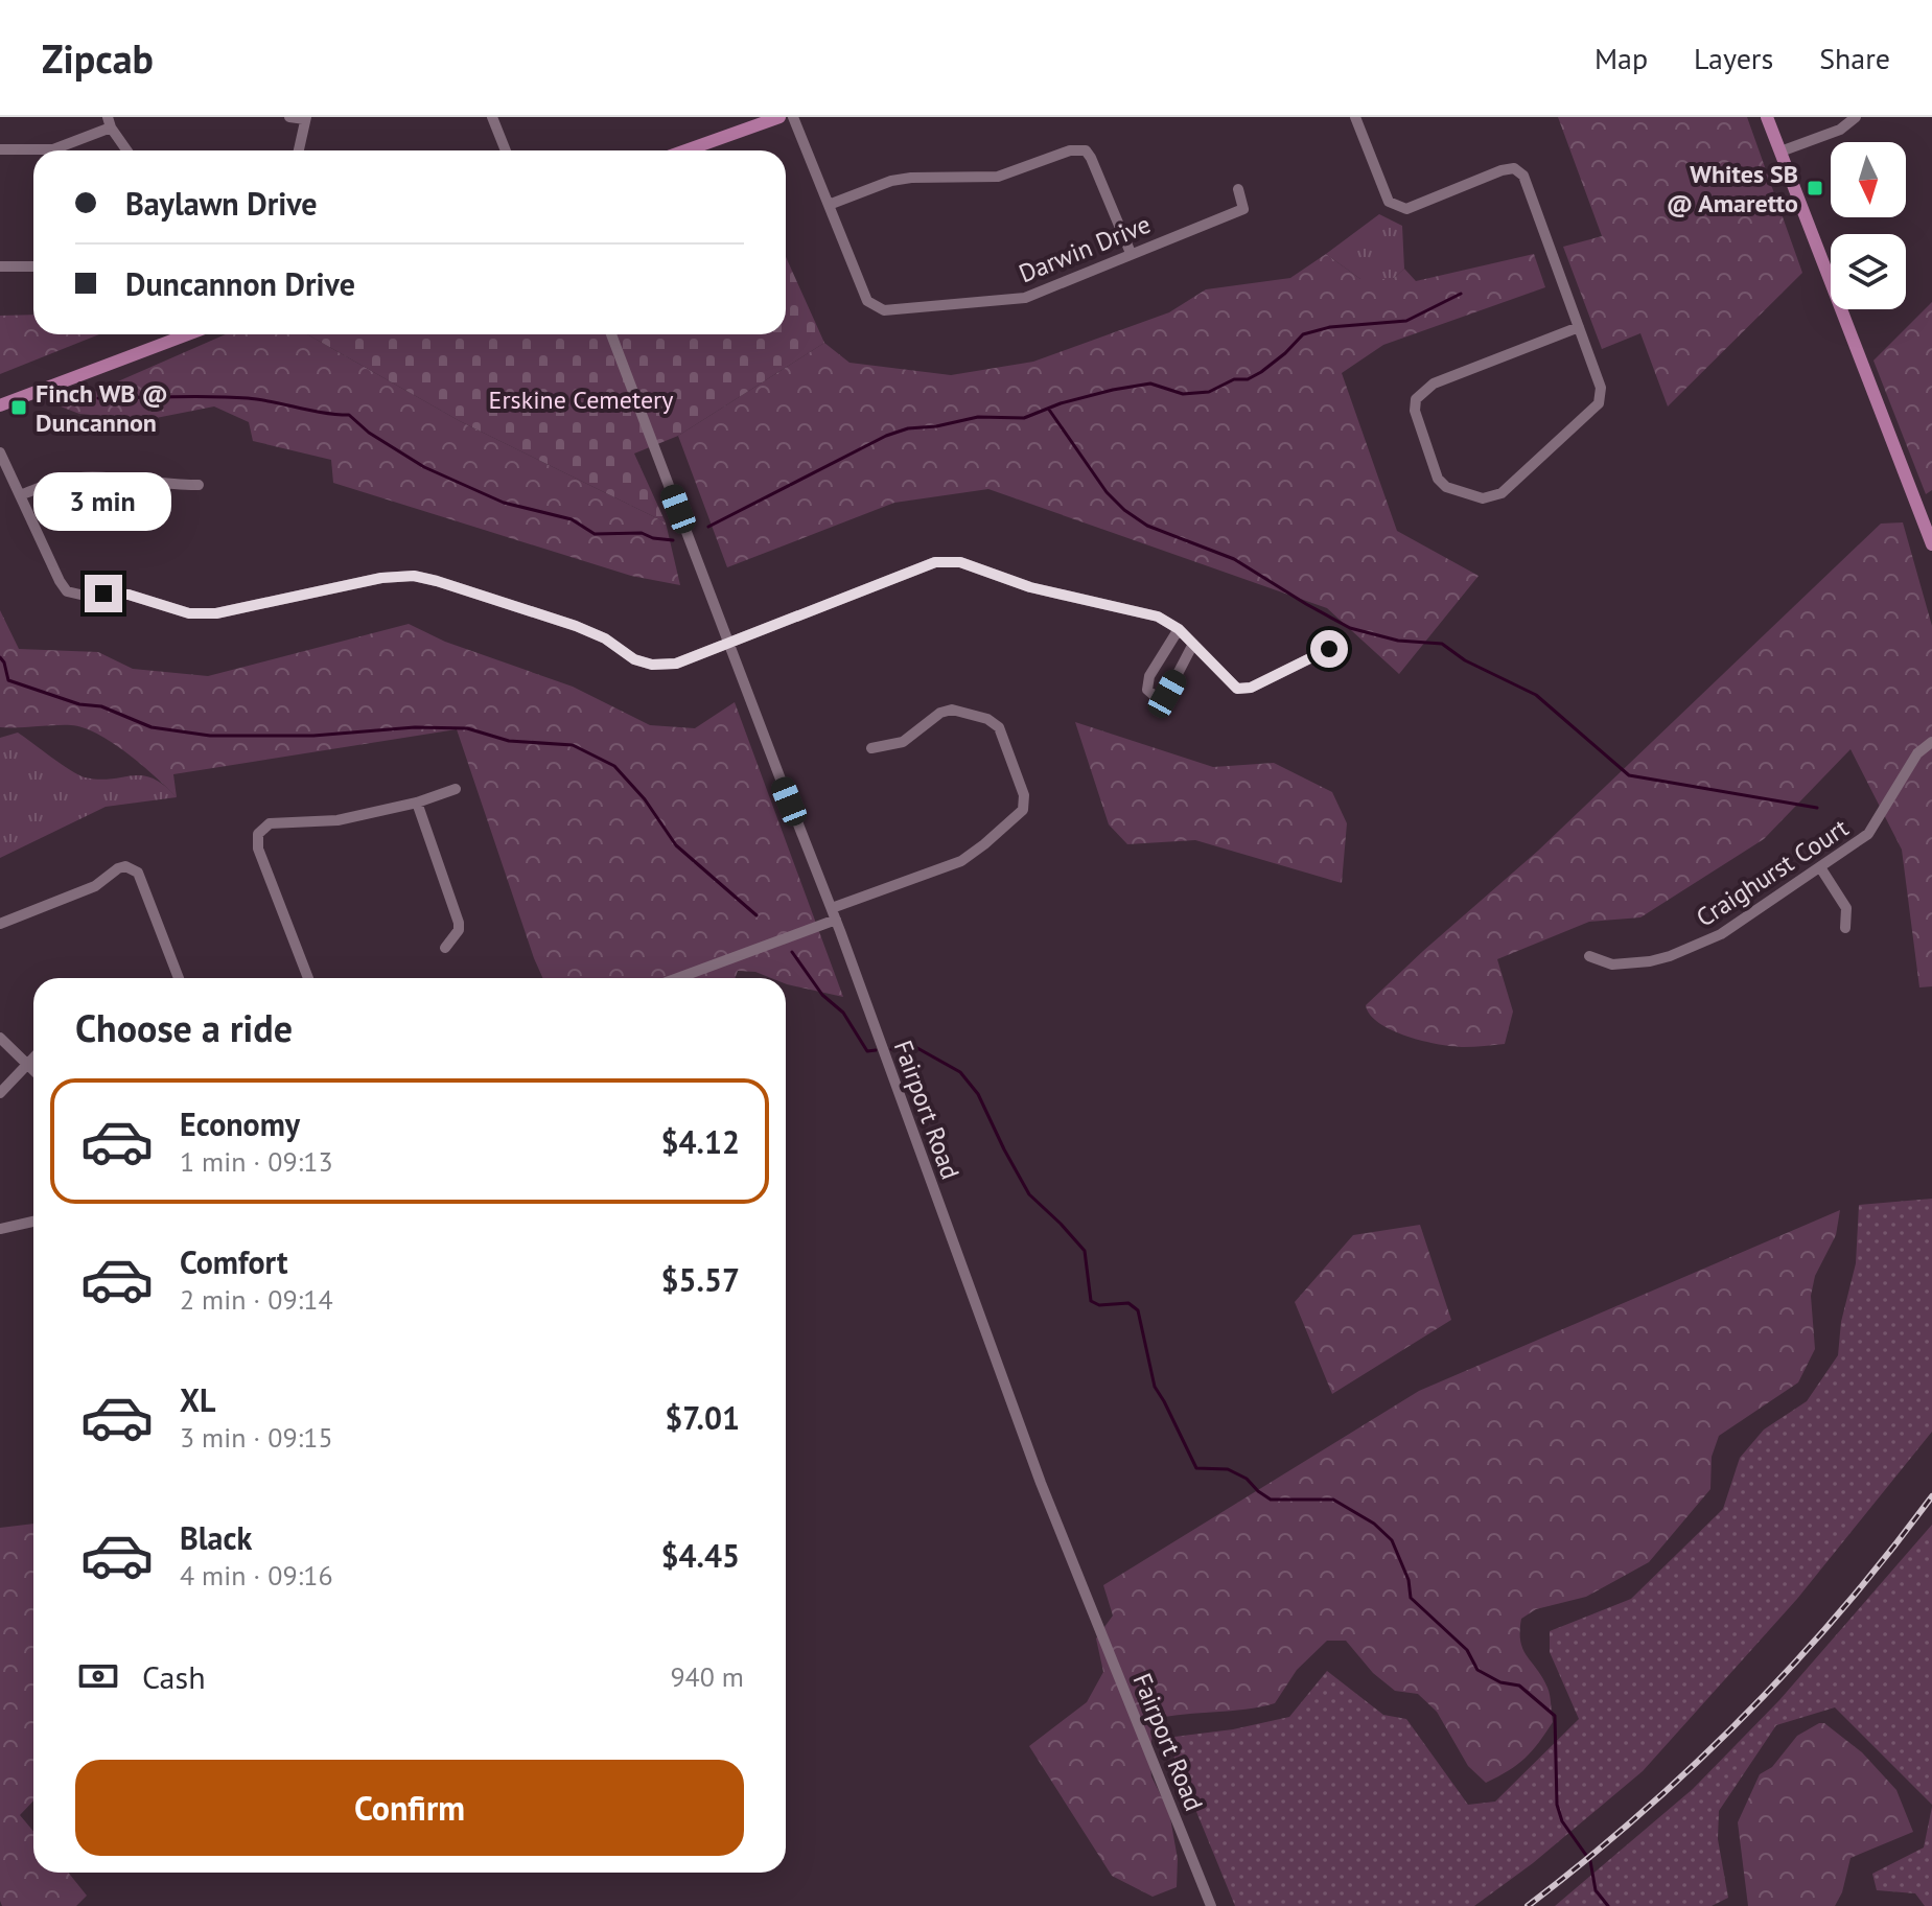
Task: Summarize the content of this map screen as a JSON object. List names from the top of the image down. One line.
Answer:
{"streets":{"street":["Darwin Drive","Craighurst Court","Fairport Road"]},"parks":["Erskine Cemetery"],"places":{"transit":["Whites SB @ Amaretto","Finch WB @ Duncannon"]},"north":"bottom","page":{"header":"Zipcab","nav":["Map","Layers","Share"],"banner":["Baylawn Drive","Duncannon Drive"],"bubble":"3 min","heading":"Choose a ride","list":[{"name":"Economy","note":"1 min · 09:13","value":"$4.12"},{"name":"Comfort","note":"2 min · 09:14","value":"$5.57"},{"name":"XL","note":"3 min · 09:15","value":"$7.01"},{"name":"Black","note":"4 min · 09:16","value":"$4.45"}],"pay":["Cash","940 m"],"buttons":"Confirm"}}
